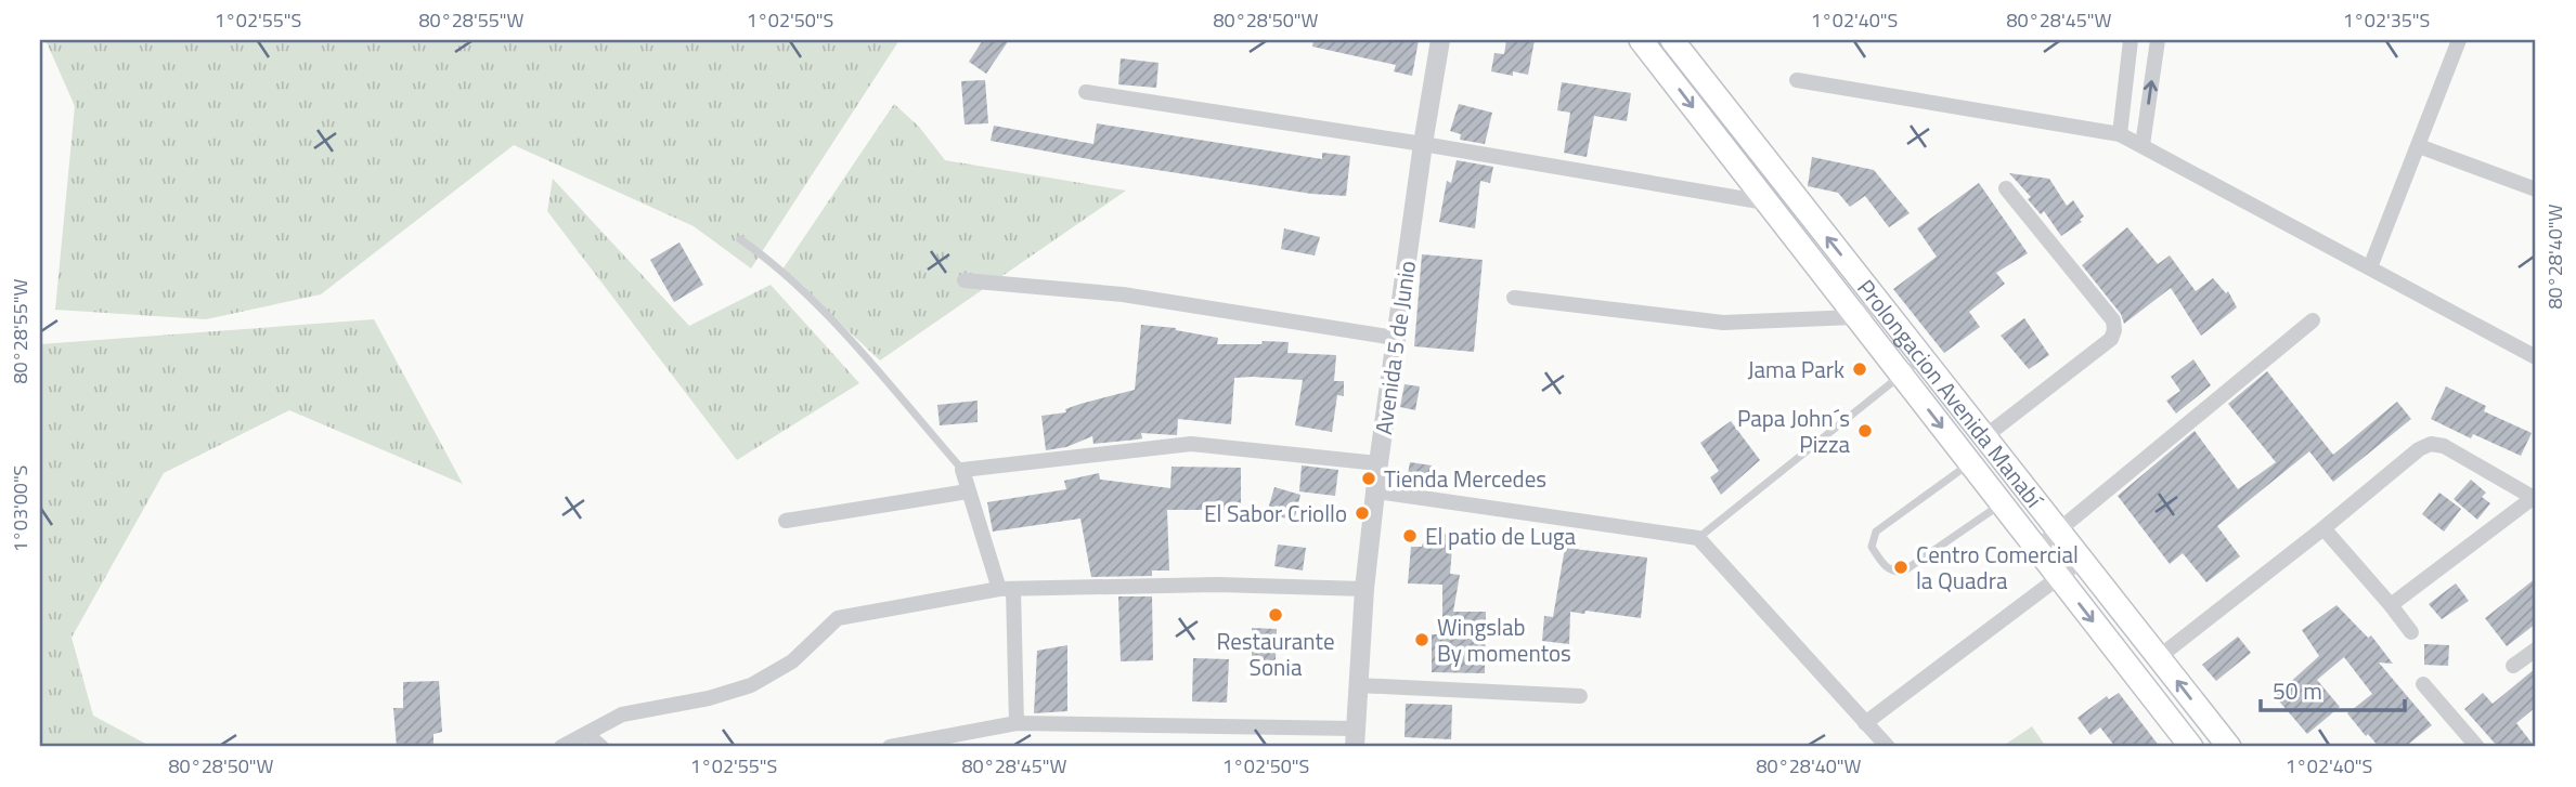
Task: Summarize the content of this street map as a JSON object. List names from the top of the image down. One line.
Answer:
{"streets":{"main road":["Prolongacion Avenida Manabí"],"street":["Avenida 5 de Junio"]},"places":["Jama Park","Papa John´s Pizza","Tienda Mercedes","El Sabor Criollo","El patio de Luga","Centro Comercial la Quadra","Restaurante Sonia","Wingslab By momentos"],"scale_bar":"50 m","coordinates":["1°02'55\"S","80°28'55\"W","1°02'50\"S","80°28'50\"W","1°02'40\"S","80°28'45\"W","1°02'35\"S","80°28'40\"W","1°03'00\"S"]}
